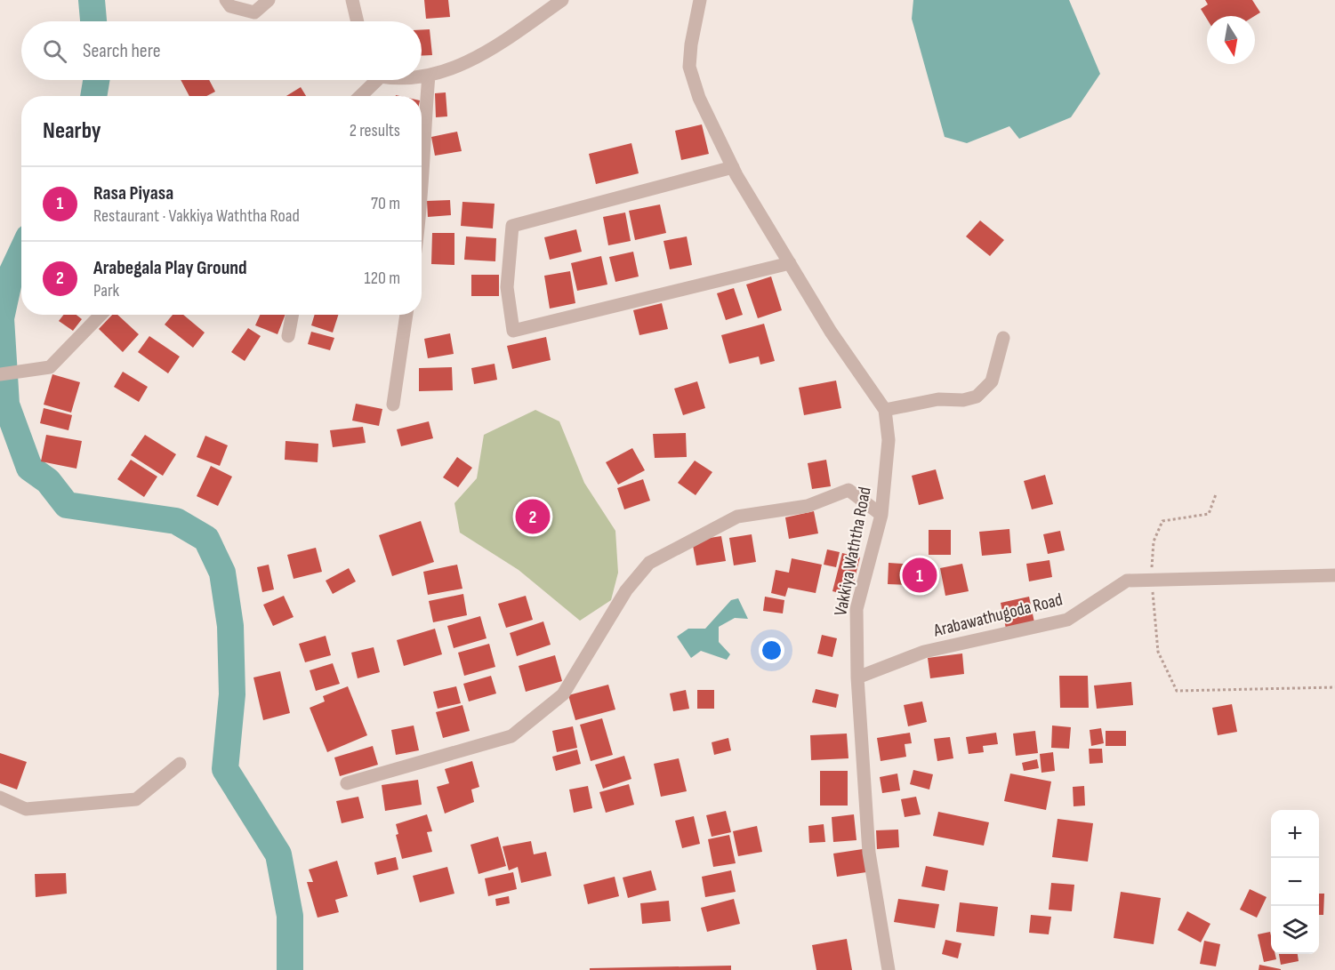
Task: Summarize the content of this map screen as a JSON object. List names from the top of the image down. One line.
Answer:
{"streets":{"street":["Vakkiya Waththa Road","Arabawathugoda Road"]},"crossings":[["Vakkiya Waththa Road","Arabawathugoda Road"]],"north":"bottom","page":{"search":"Search here","heading":["Nearby","2 results"],"list":[{"mark":"1","name":"Rasa Piyasa","note":"Restaurant · Vakkiya Waththa Road","value":"70 m"},{"mark":"2","name":"Arabegala Play Ground","note":"Park","value":"120 m"}],"pins":["2","1"],"map_buttons":["+","−"]}}
